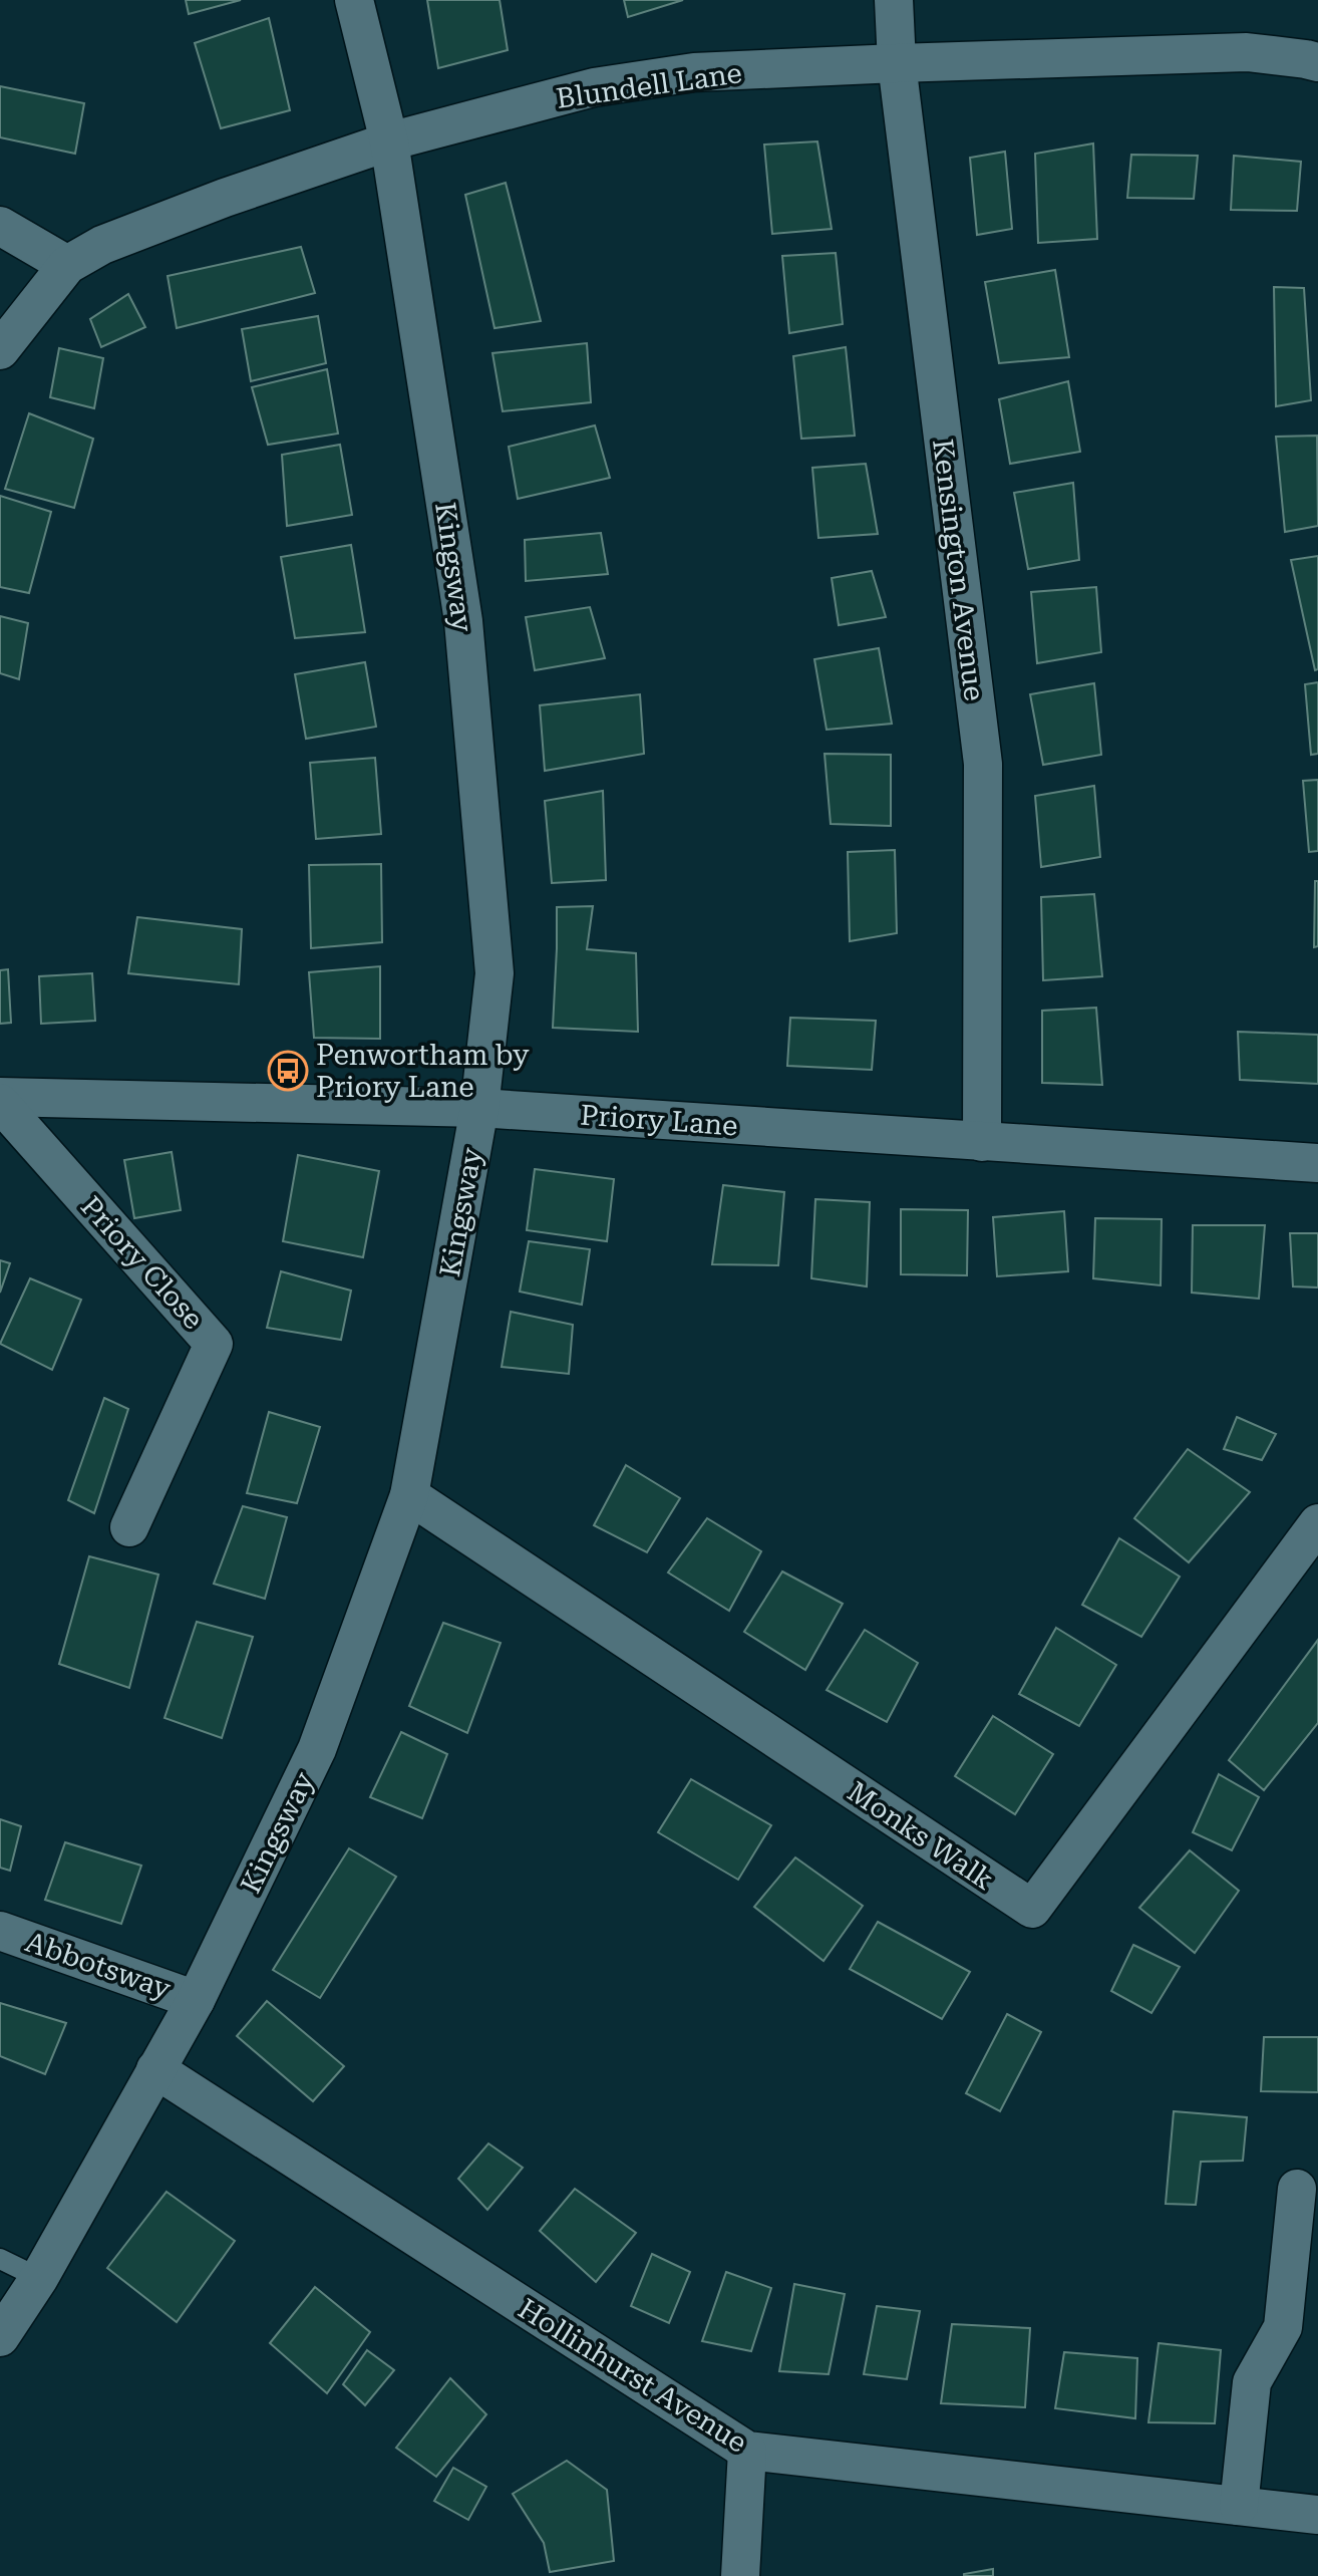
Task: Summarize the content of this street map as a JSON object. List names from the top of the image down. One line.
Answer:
{"streets":{"street":["Blundell Lane","Kingsway","Kensington Avenue","Priory Lane","Priory Close","Monks Walk","Abbotsway","Hollinhurst Avenue"]},"crossings":[["Blundell Lane","Kingsway"],["Blundell Lane","Kensington Avenue"],["Kingsway","Priory Lane"],["Kingsway","Monks Walk"],["Kingsway","Abbotsway"],["Kingsway","Hollinhurst Avenue"],["Kensington Avenue","Priory Lane"]],"places":{"bus stop":["Penwortham by Priory Lane"]}}
